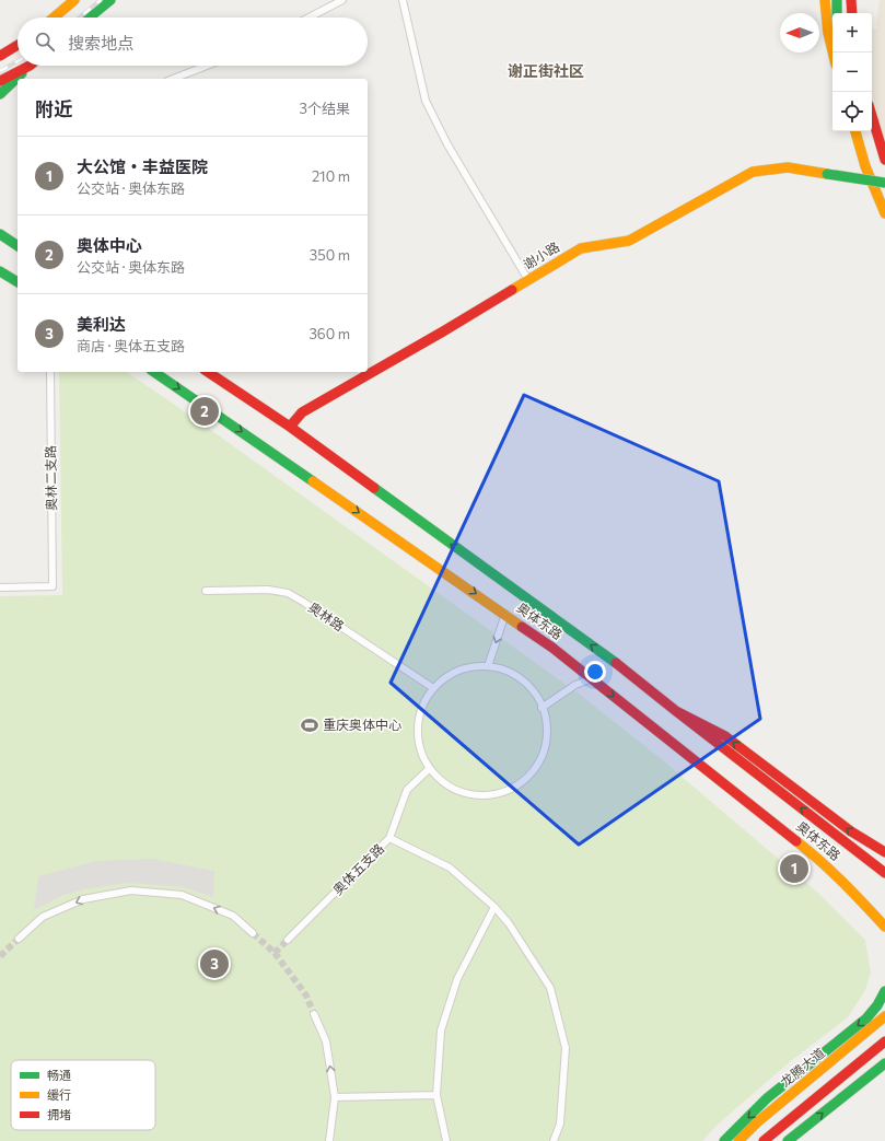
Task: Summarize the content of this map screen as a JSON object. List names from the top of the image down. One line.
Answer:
{"streets":{"main road":["谢小路","奥体东路","龙腾大道"],"street":["奥林二支路","奥林路","奥体五支路"]},"crossings":[["谢小路","奥体东路"],["奥林路","奥体五支路"]],"districts":["谢正街社区"],"places":{"sports":["重庆奥体中心"]},"legend":["畅通","缓行","拥堵"],"north":"left","page":{"map_buttons":["+","−"],"search":"搜索地点","heading":["附近","3个结果"],"list":[{"mark":"1","name":"大公馆‧丰益医院","note":"公交站 · 奥体东路","value":"210 m"},{"mark":"2","name":"奥体中心","note":"公交站 · 奥体东路","value":"350 m"},{"mark":"3","name":"美利达","note":"商店 · 奥体五支路","value":"360 m"}],"pins":["2","1","3"]}}
